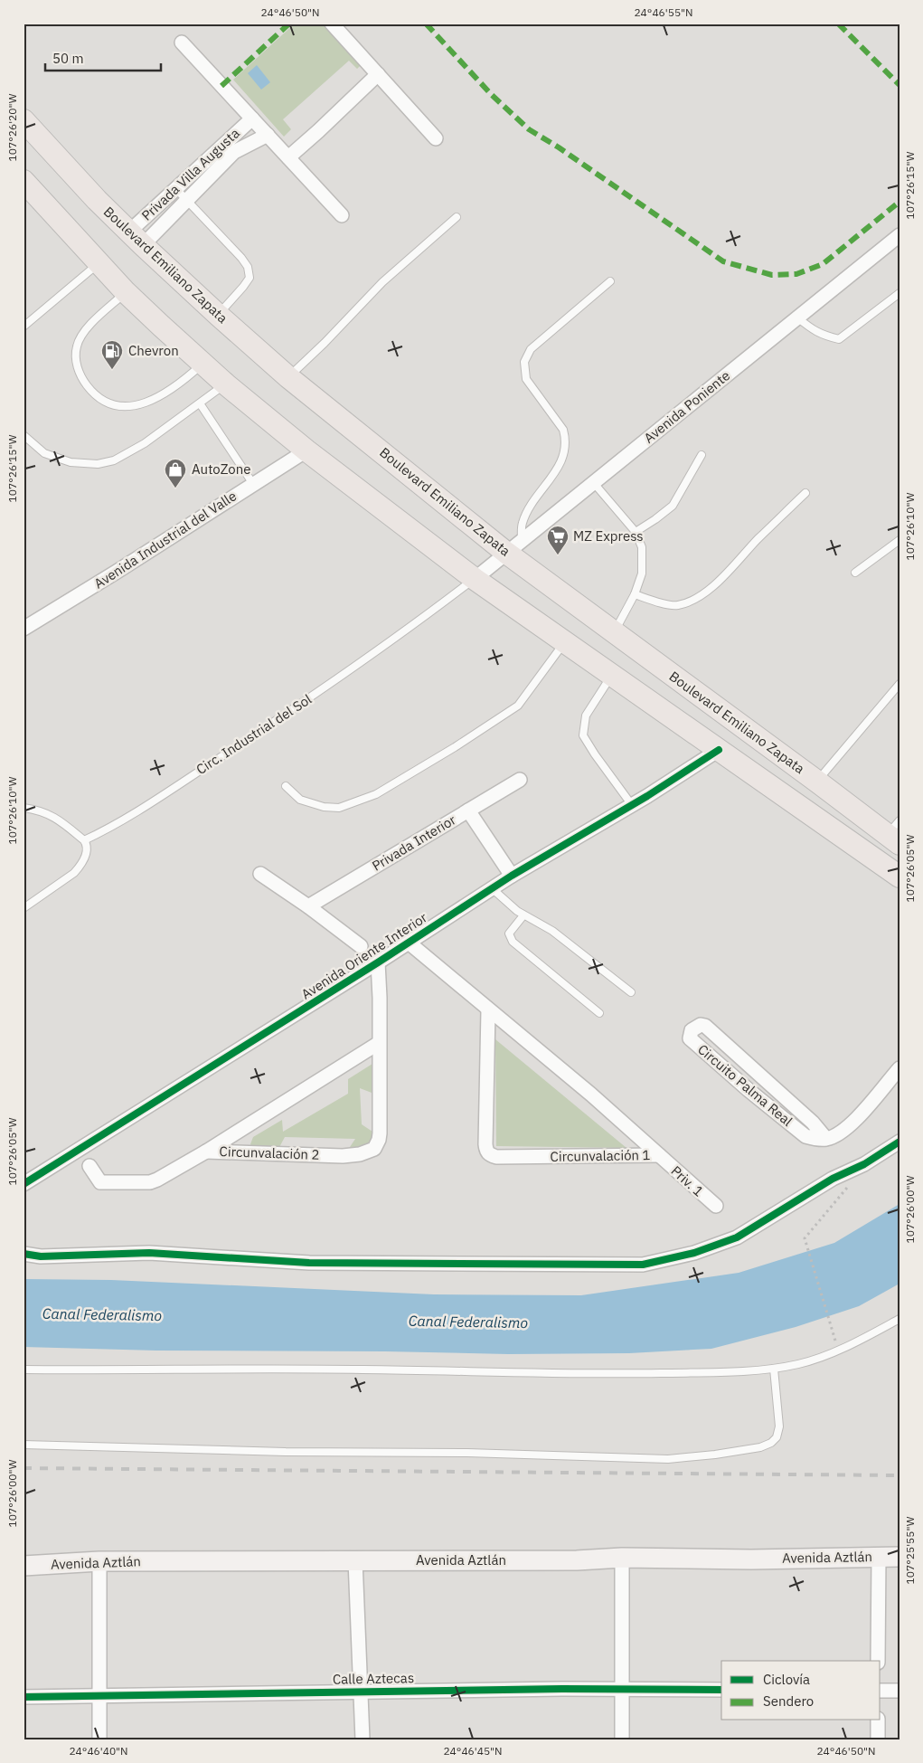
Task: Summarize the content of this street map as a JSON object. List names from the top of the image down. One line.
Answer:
{"streets":{"main road":["Boulevard Emiliano Zapata","Avenida Aztlán"],"street":["Privada Villa Augusta","Avenida Poniente","Avenida Industrial del Valle","Privada Interior","Avenida Oriente Interior","Circuito Palma Real","Circunvalación 2","Circunvalación 1","Priv. 1","Calle Aztecas"],"lane":["Circ. Industrial del Sol"]},"crossings":[["Privada Villa Augusta","Boulevard Emiliano Zapata"],["Boulevard Emiliano Zapata","Avenida Poniente"],["Avenida Poniente","Circ. Industrial del Sol"],["Avenida Oriente Interior","Circunvalación 2"],["Avenida Oriente Interior","Circunvalación 1"],["Circunvalación 1","Priv. 1"]],"water":["Canal Federalismo"],"places":{"fuel station":["Chevron"],"shop":["AutoZone"],"supermarket":["MZ Express"]},"legend":["Ciclovía","Sendero"],"scale_bar":"50 m","coordinates":["24°46'50\"N","24°46'55\"N","107°26'20\"W","107°26'15\"W","107°26'10\"W","107°26'05\"W","107°26'00\"W","107°25'55\"W","24°46'40\"N","24°46'45\"N"]}
